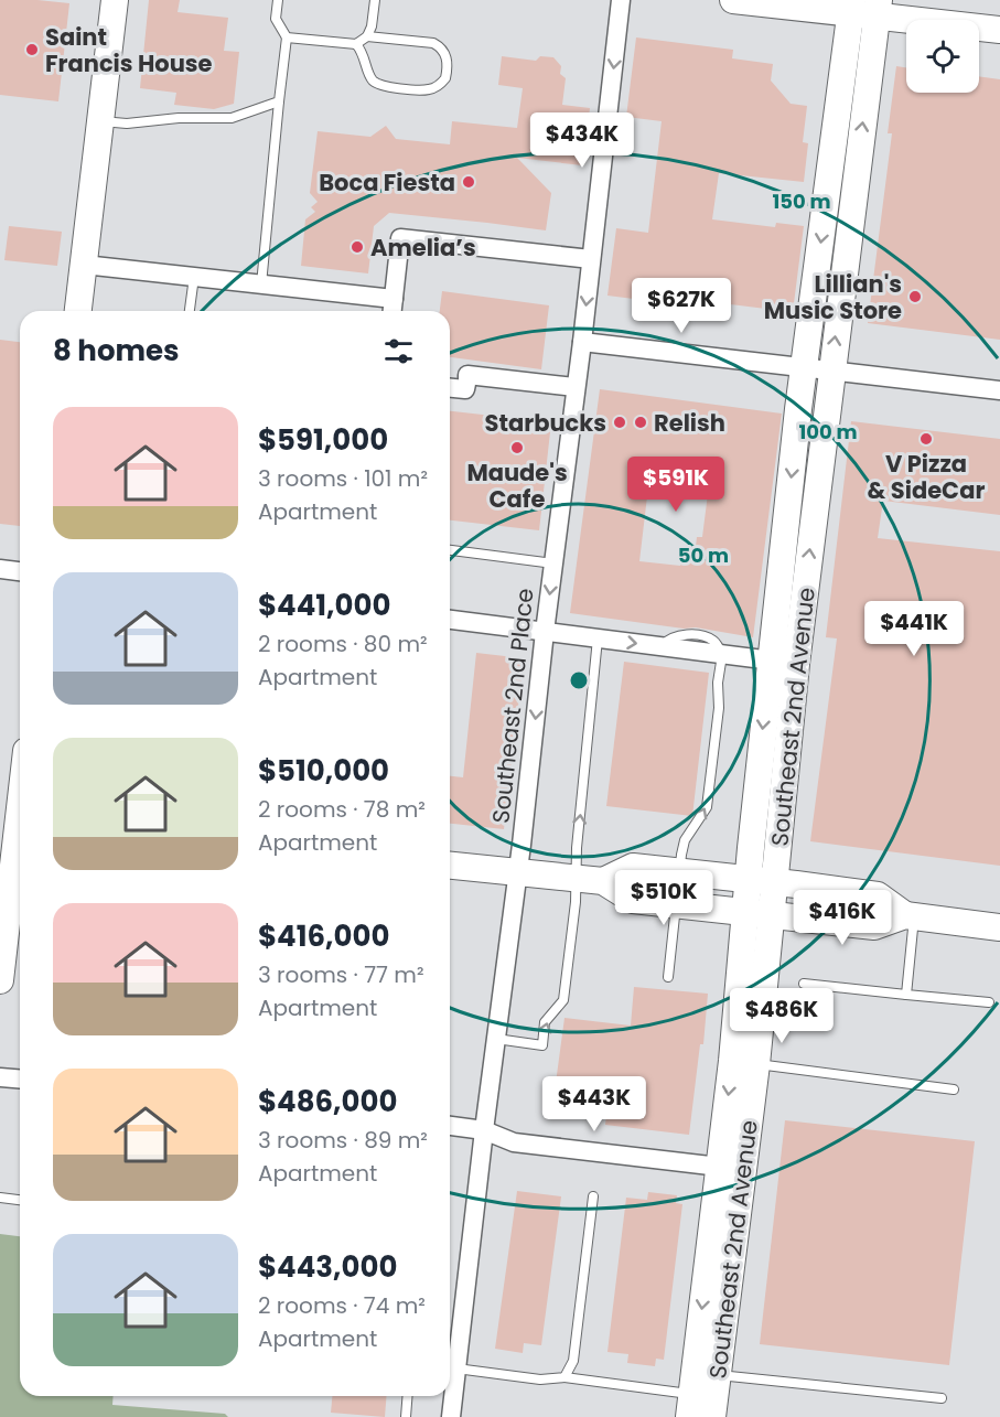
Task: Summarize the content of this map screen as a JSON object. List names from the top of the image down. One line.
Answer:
{"streets":{"street":["Southeast 2nd Place","Southeast 2nd Avenue"]},"one_way":["Southeast 2nd Place"],"places":["Saint Francis House","Boca Fiesta","Amelia’s","Lillian's Music Store","Starbucks","Relish","V Pizza & SideCar","Maude's Cafe"],"page":{"price":["$434K","$627K","$591K","$441K","$510K","$416K","$486K","$443K"],"heading":"8 homes","list":[{"name":"$591,000","note":"3 rooms · 101 m² · Apartment"},{"name":"$441,000","note":"2 rooms · 80 m² · Apartment"},{"name":"$510,000","note":"2 rooms · 78 m² · Apartment"},{"name":"$416,000","note":"3 rooms · 77 m² · Apartment"},{"name":"$486,000","note":"3 rooms · 89 m² · Apartment"},{"name":"$443,000","note":"2 rooms · 74 m² · Apartment"}]},"rings":["150 m","100 m","50 m"]}
